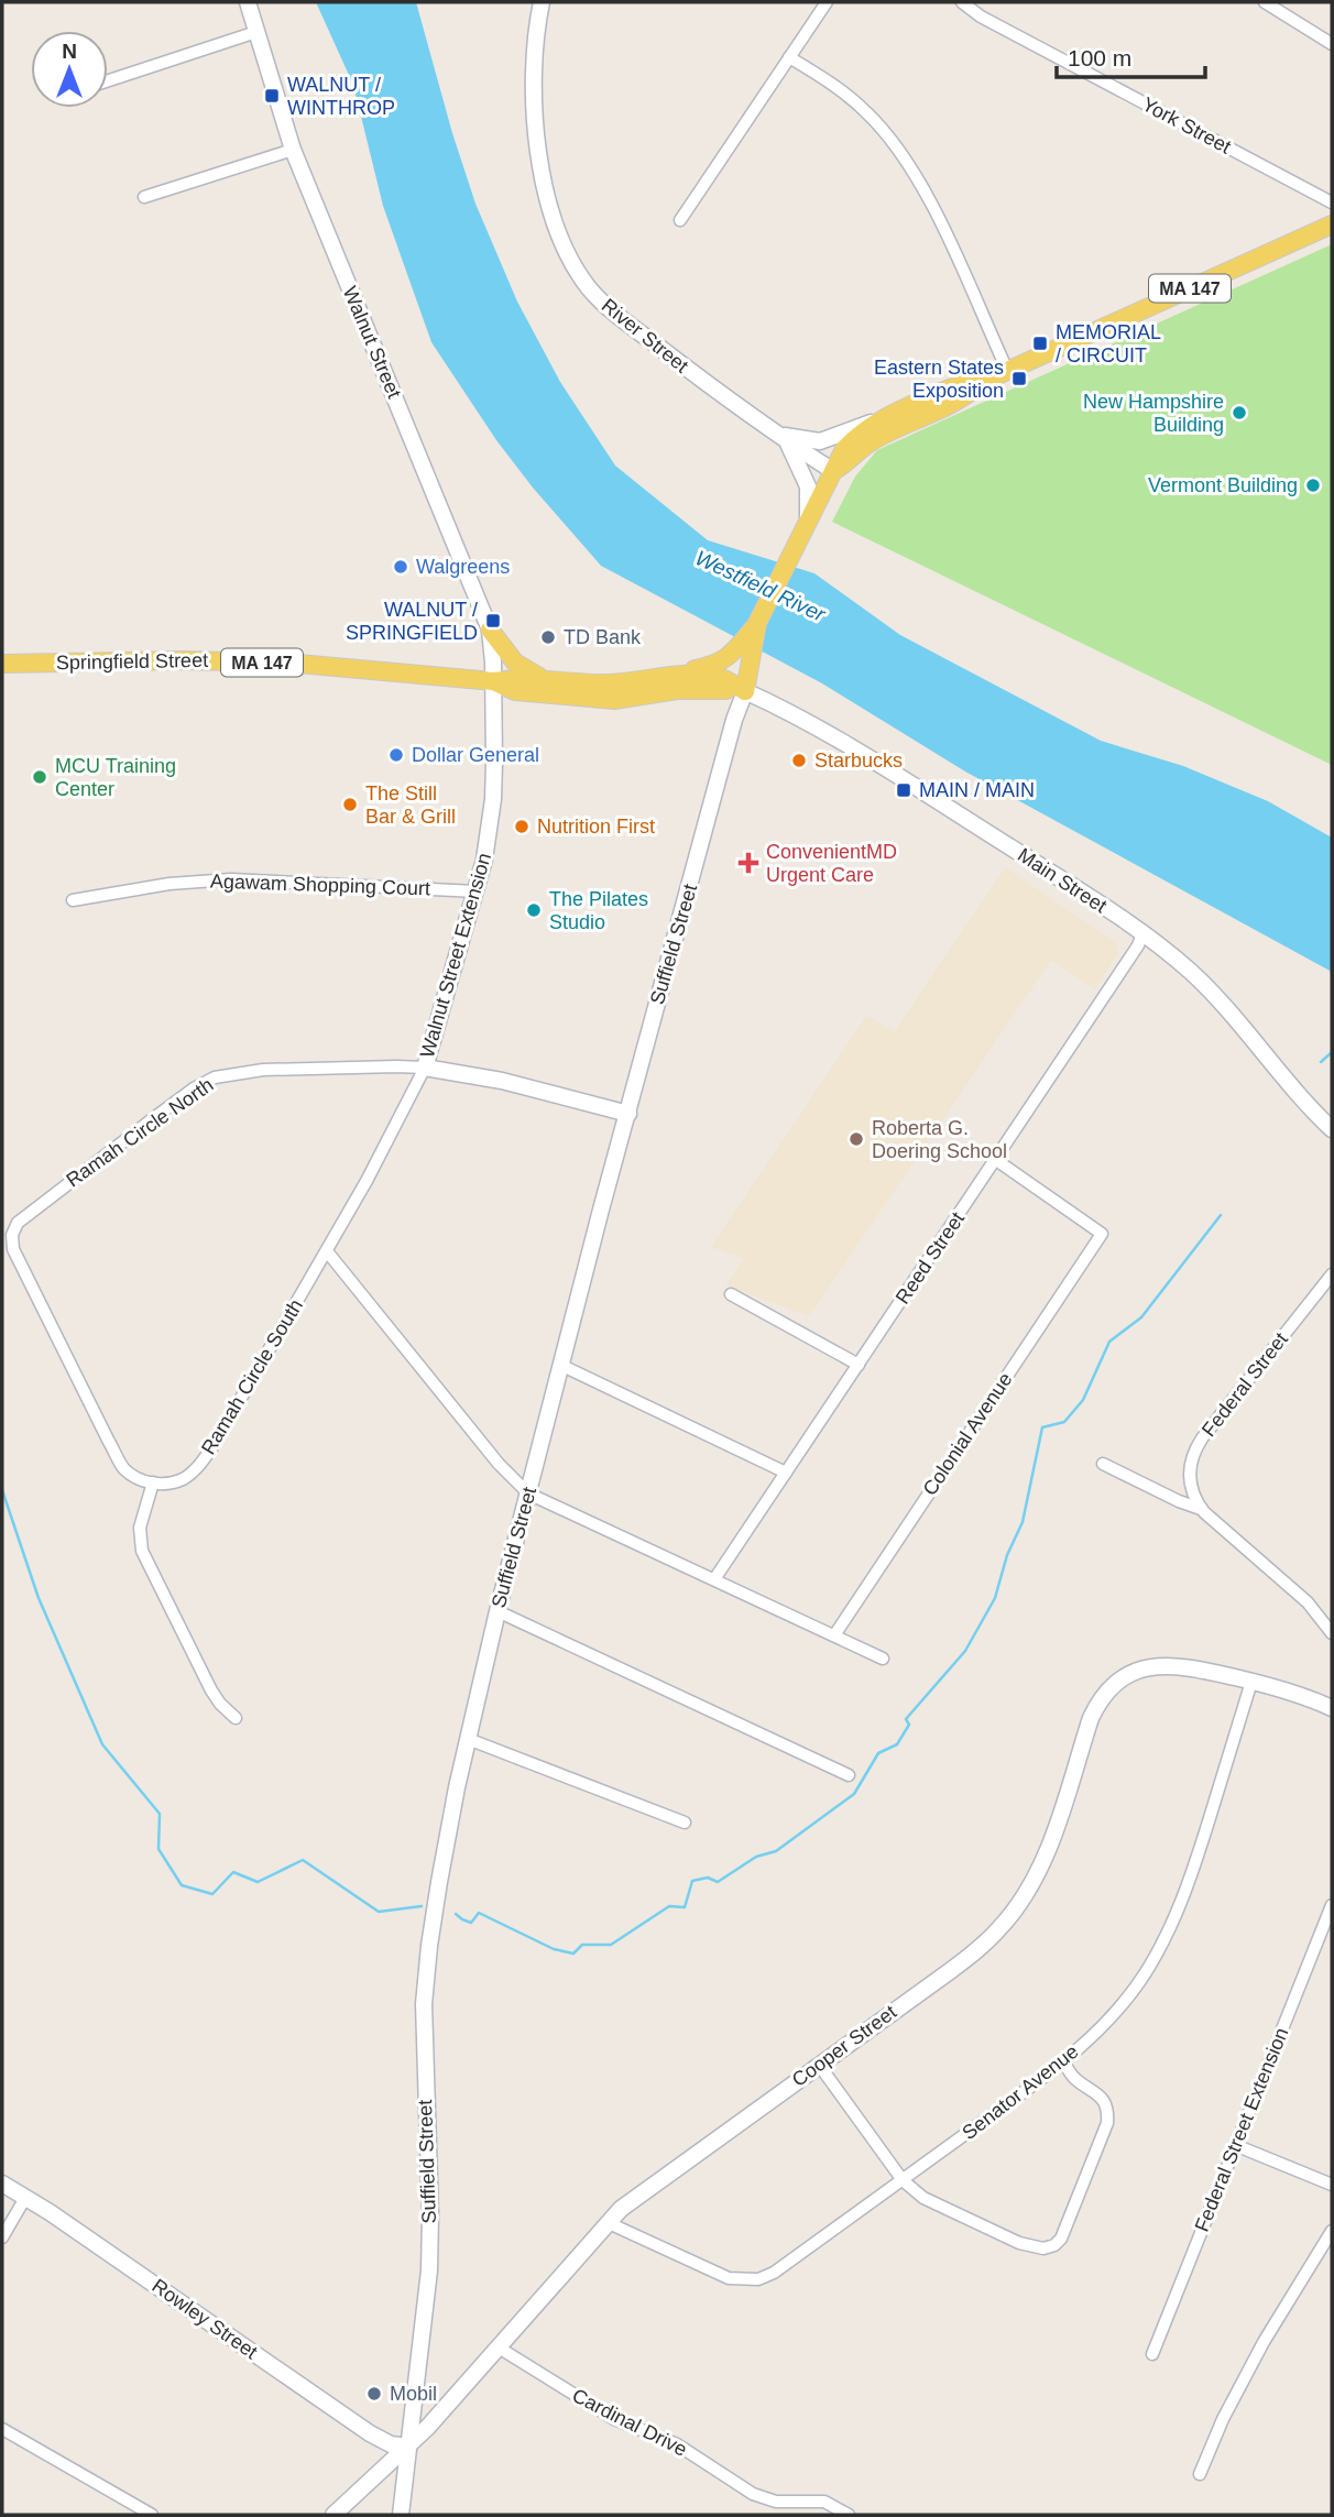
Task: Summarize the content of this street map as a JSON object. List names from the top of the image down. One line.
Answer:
{"streets":{"main road":["MA 147","River Street","Walnut Street","Springfield Street","Main Street","Suffield Street","Walnut Street Extension","Cooper Street","Rowley Street"],"street":["York Street","Agawam Shopping Court","Ramah Circle North","Reed Street","Ramah Circle South","Federal Street","Colonial Avenue","Senator Avenue","Federal Street Extension","Cardinal Drive"]},"crossings":[["MA 147","River Street"],["MA 147","Springfield Street"],["MA 147","Suffield Street"],["Walnut Street","Springfield Street"],["Walnut Street","Walnut Street Extension"],["Springfield Street","Main Street"],["Springfield Street","Suffield Street"],["Springfield Street","Walnut Street Extension"],["Main Street","Suffield Street"],["Main Street","Reed Street"],["Agawam Shopping Court","Walnut Street Extension"],["Suffield Street","Walnut Street Extension"],["Suffield Street","Cooper Street"],["Suffield Street","Rowley Street"],["Walnut Street Extension","Ramah Circle North"],["Walnut Street Extension","Ramah Circle South"],["Ramah Circle North","Ramah Circle South"],["Reed Street","Colonial Avenue"],["Cooper Street","Senator Avenue"],["Cooper Street","Rowley Street"],["Cooper Street","Cardinal Drive"]],"water":["Westfield River"],"places":{"transit":["WALNUT / WINTHROP","MEMORIAL / CIRCUIT","Eastern States Exposition","WALNUT / SPRINGFIELD","MAIN / MAIN"],"other":["New Hampshire Building","Vermont Building","Walgreens","TD Bank","Dollar General","Starbucks","MCU Training Center","The Still Bar & Grill","Nutrition First","The Pilates Studio","Roberta G. Doering School","Mobil"],"health":["ConvenientMD Urgent Care"]},"scale_bar":"100 m","north":"top"}
